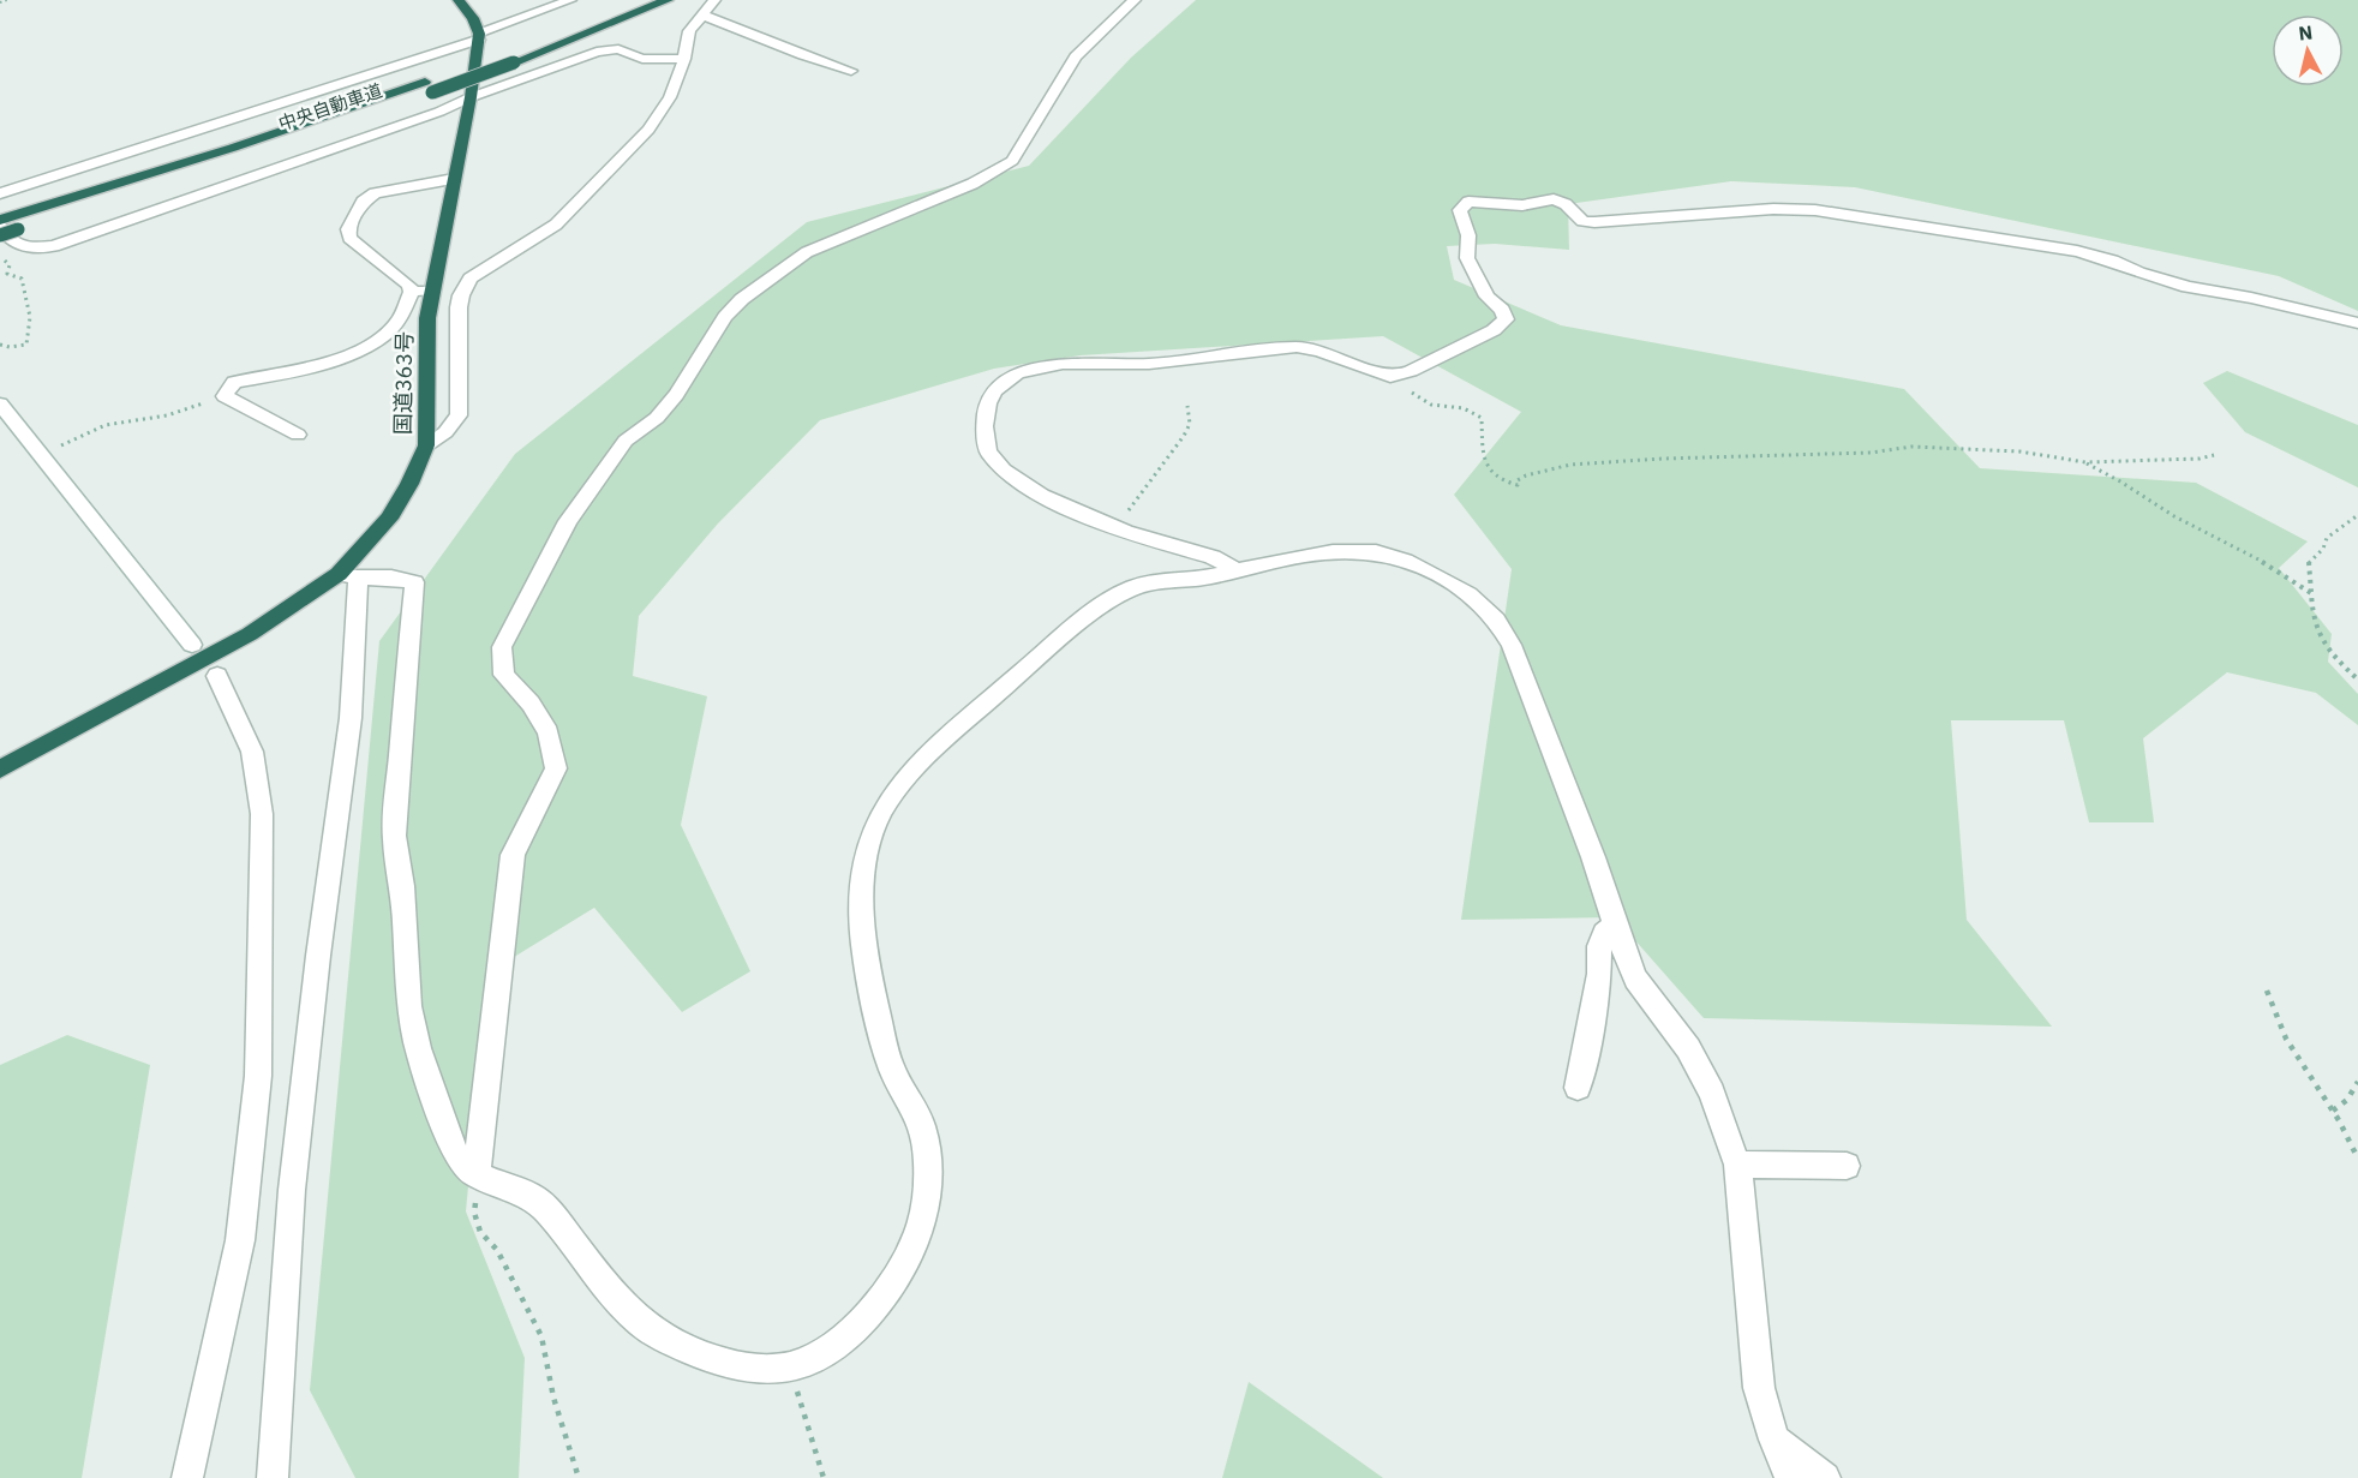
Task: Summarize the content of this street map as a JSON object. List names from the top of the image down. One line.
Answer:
{"streets":{"highway":["中央自動車道","国道363号"]},"north":"top"}
